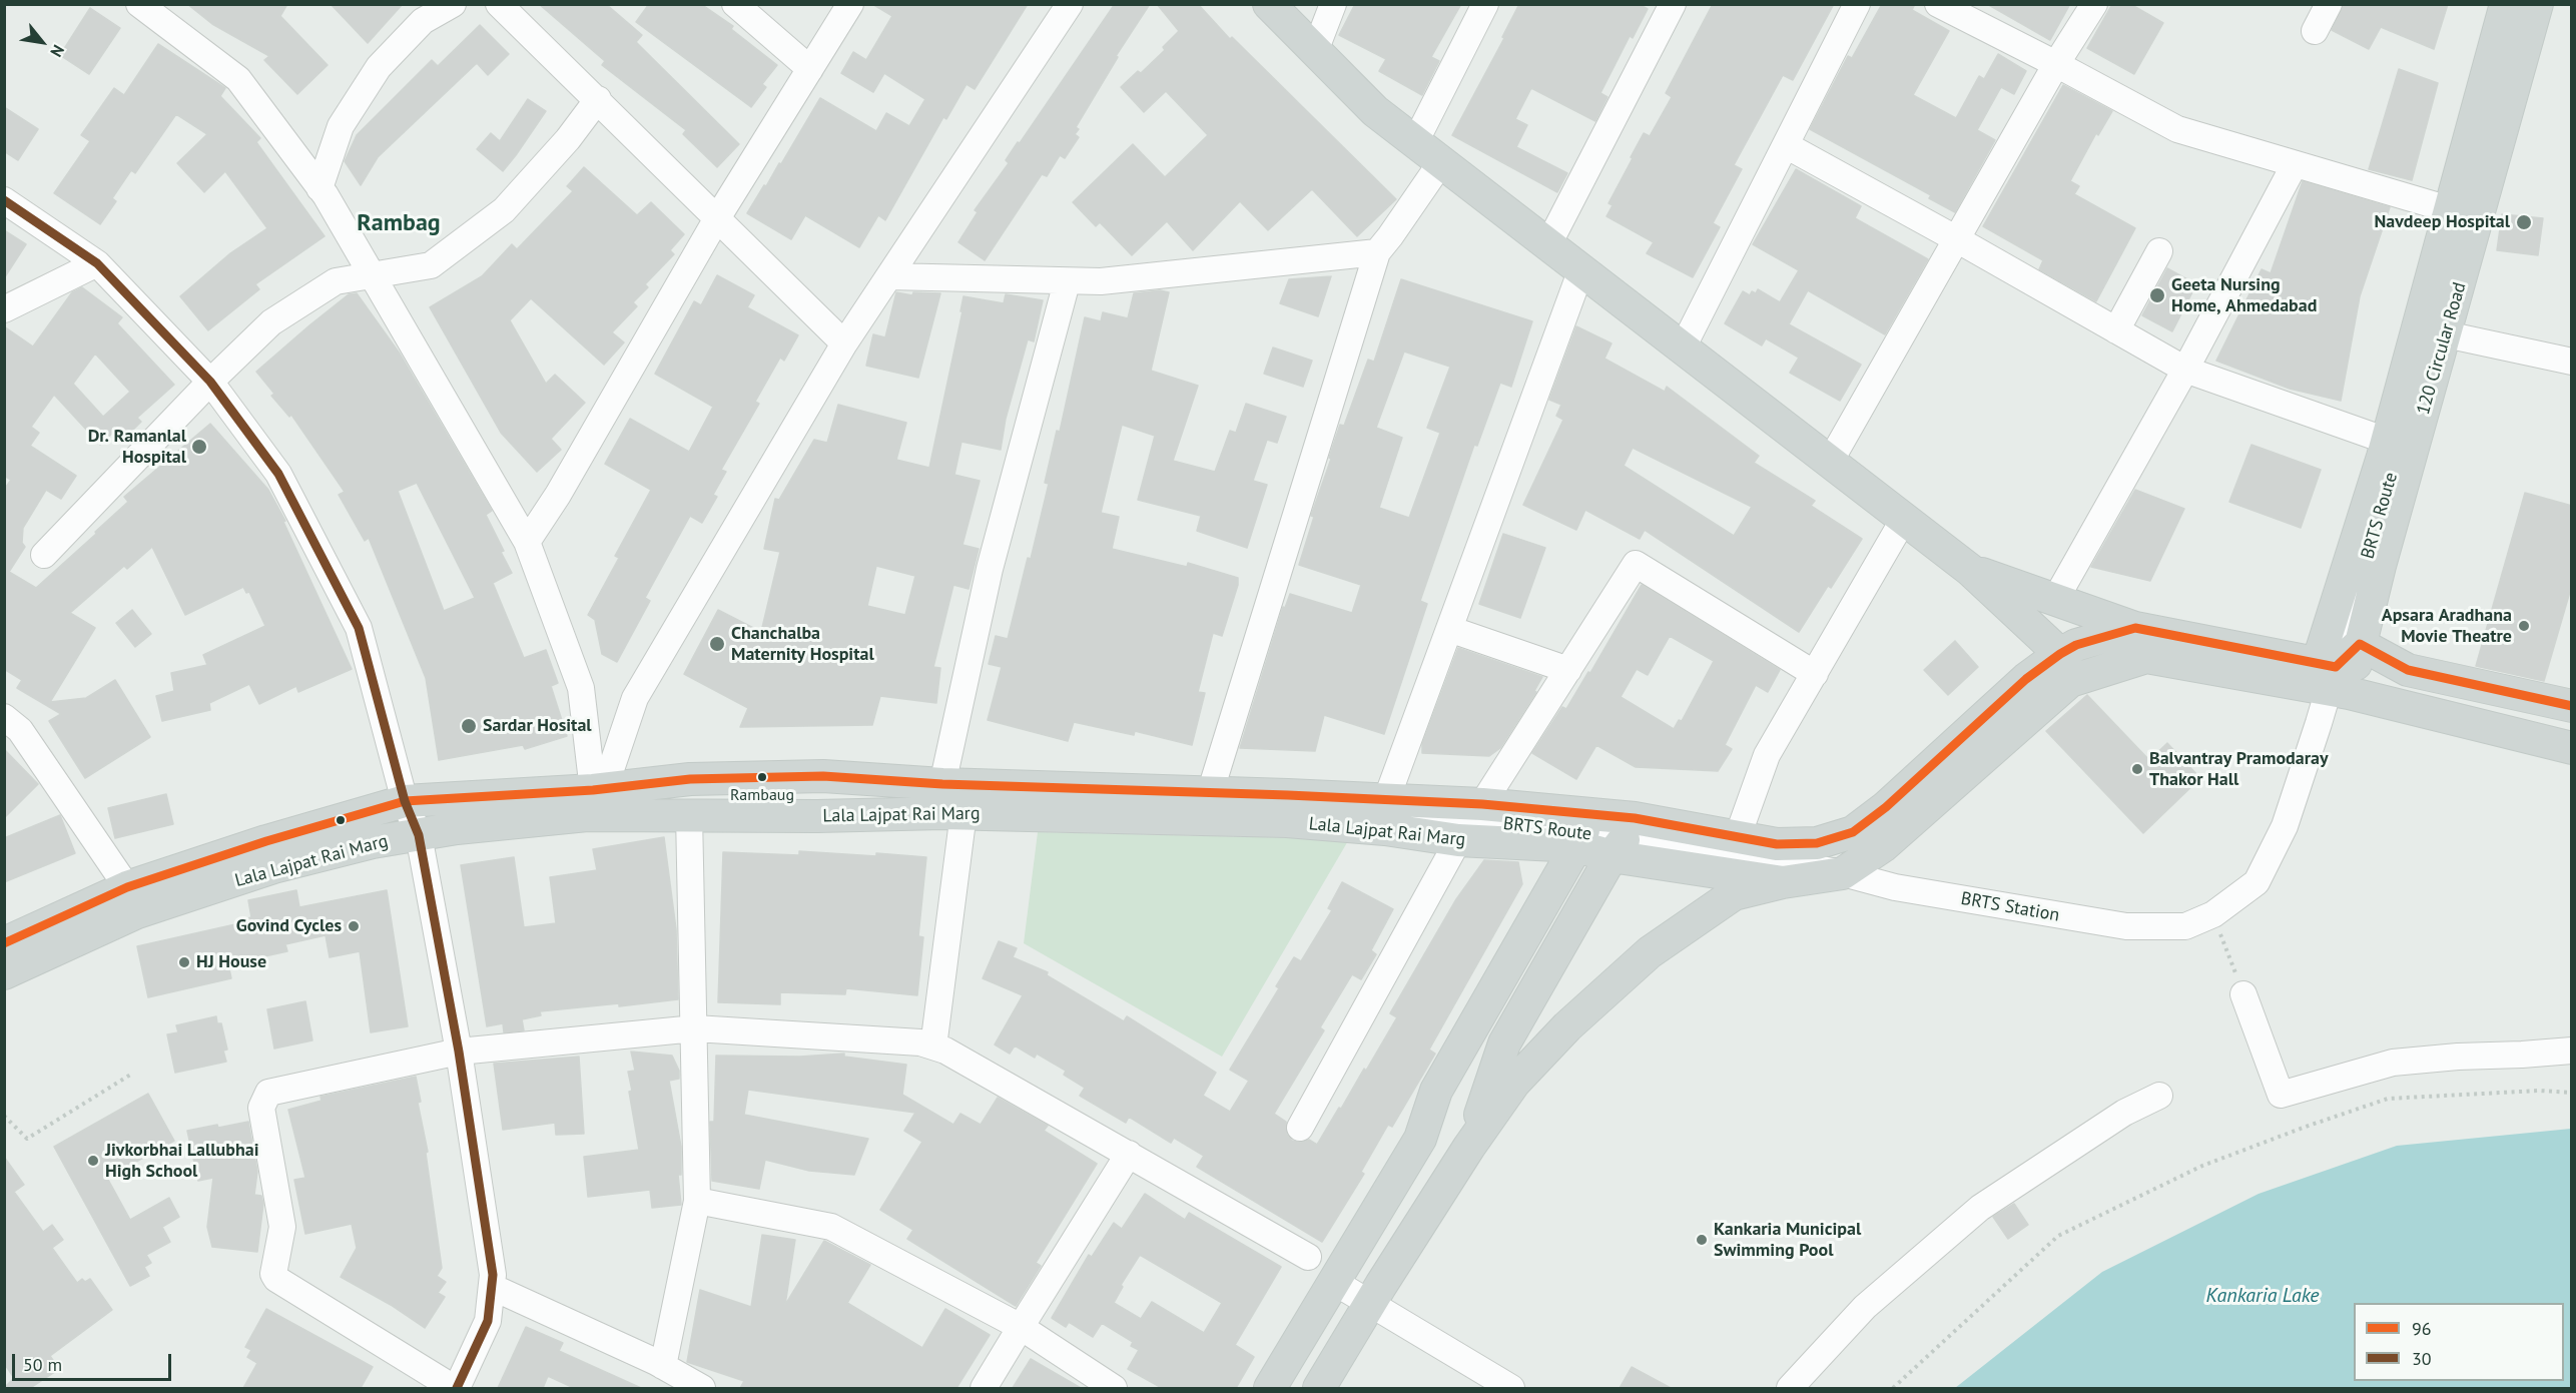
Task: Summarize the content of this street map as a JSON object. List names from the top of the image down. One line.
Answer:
{"streets":{"main road":["120 Circular Road","Lala Lajpat Rai Marg"],"street":["BRTS Route","BRTS Station"]},"crossings":[["120 Circular Road","BRTS Route"],["120 Circular Road","Lala Lajpat Rai Marg"],["BRTS Route","Lala Lajpat Rai Marg"],["BRTS Route","BRTS Station"]],"districts":["Rambag"],"water":["Kankaria Lake"],"places":["Navdeep Hospital","Geeta Nursing Home, Ahmedabad","Dr. Ramanlal Hospital","Apsara Aradhana Movie Theatre","Chanchalba Maternity Hospital","Sardar Hosital","Balvantray Pramodaray Thakor Hall","Rambaug","Govind Cycles","HJ House","Jivkorbhai Lallubhai High School","Kankaria Municipal Swimming Pool"],"lines":["transit line 30","transit line 96"],"legend":["96","30"],"scale_bar":"50 m","north":"bottom right"}
